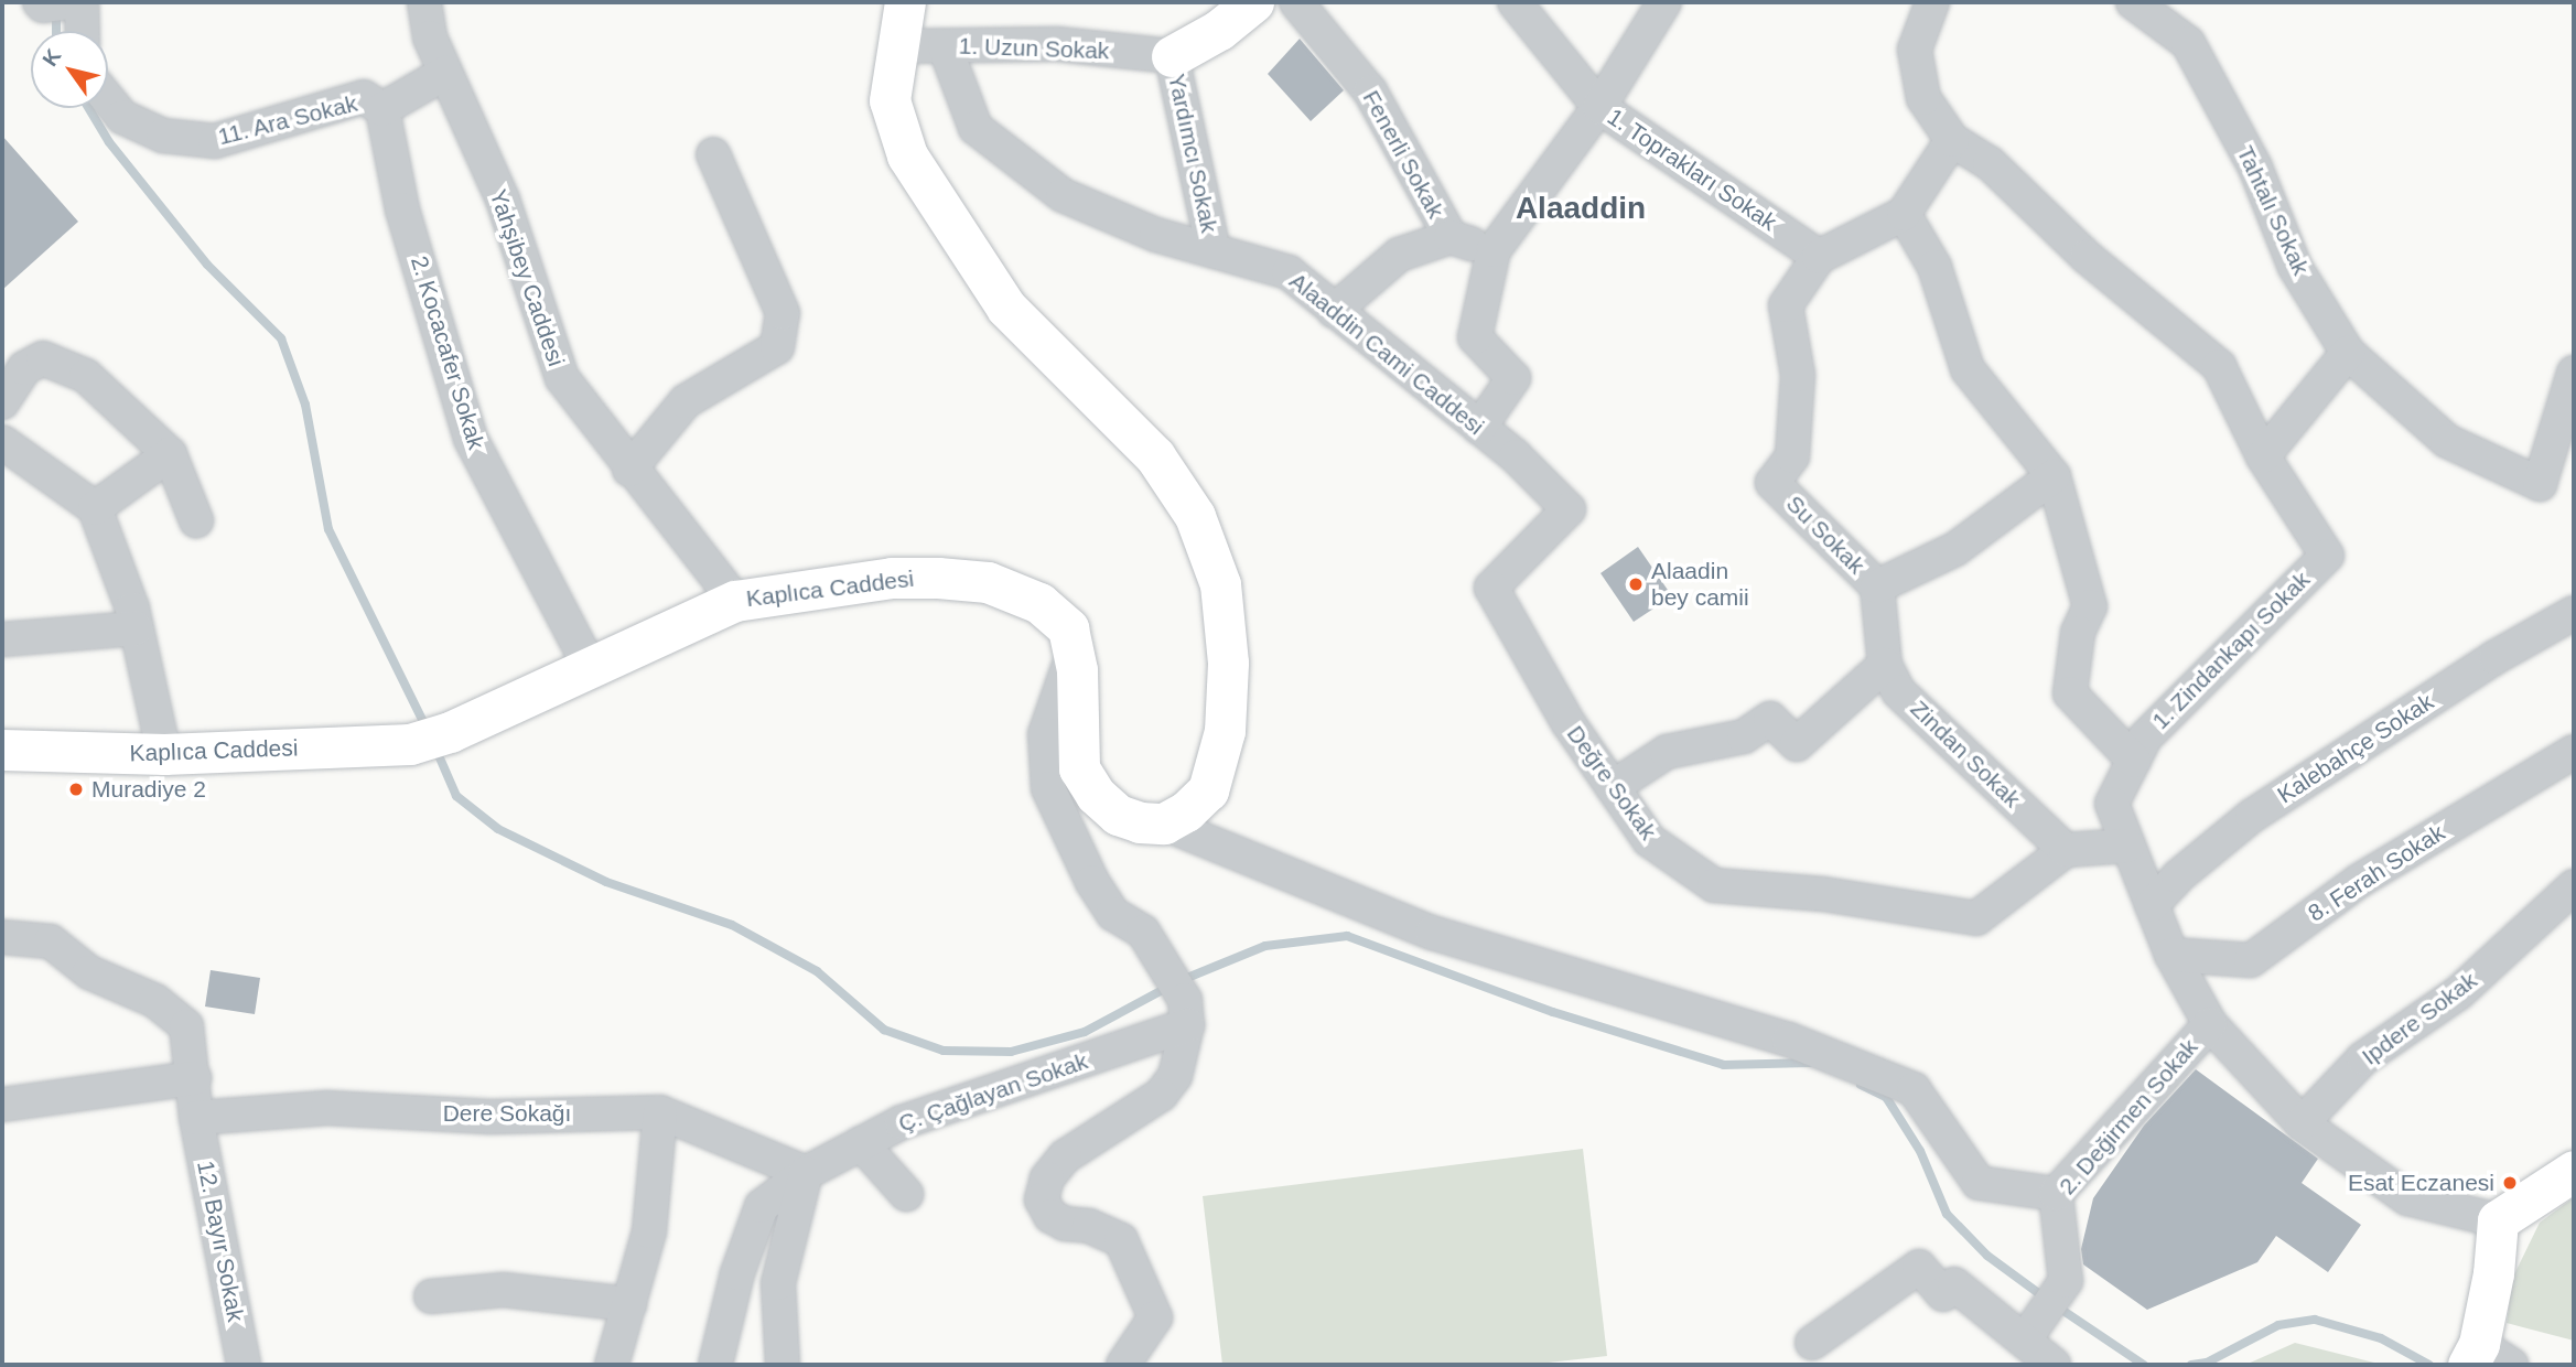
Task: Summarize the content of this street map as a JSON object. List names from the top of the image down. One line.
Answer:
{"streets":{"main road":["Kaplıca Caddesi"],"street":["1. Uzun Sokak","11. Ara Sokak","Yardımcı Sokak","Fenerli Sokak","1. Toprakları Sokak","Tahtalı Sokak","Yahşibey Caddesi","2. Kocacafer Sokak","Alaaddin Cami Caddesi","Su Sokak","1. Zindankapı Sokak","Kalebahçe Sokak","Zindan Sokak","Değre Sokak","8. Ferah Sokak","Ipdere Sokak","Ç. Çağlayan Sokak","Dere Sokağı","2. Değirmen Sokak","12. Bayır Sokak"]},"crossings":[["1. Uzun Sokak","Yardımcı Sokak"],["1. Uzun Sokak","Alaaddin Cami Caddesi"],["11. Ara Sokak","Yahşibey Caddesi"],["11. Ara Sokak","2. Kocacafer Sokak"],["Yardımcı Sokak","Alaaddin Cami Caddesi"],["Fenerli Sokak","Alaaddin Cami Caddesi"],["1. Toprakları Sokak","Su Sokak"],["Yahşibey Caddesi","Kaplıca Caddesi"],["2. Kocacafer Sokak","Kaplıca Caddesi"],["Alaaddin Cami Caddesi","Değre Sokak"],["Su Sokak","Zindan Sokak"],["1. Zindankapı Sokak","Kalebahçe Sokak"],["1. Zindankapı Sokak","8. Ferah Sokak"],["1. Zindankapı Sokak","Ipdere Sokak"],["1. Zindankapı Sokak","2. Değirmen Sokak"],["Zindan Sokak","Değre Sokak"],["Ç. Çağlayan Sokak","Dere Sokağı"],["Dere Sokağı","12. Bayır Sokak"]],"districts":["Alaaddin"],"places":["Alaadin bey camii","Muradiye 2","Esat Eczanesi"],"north":"top left"}
